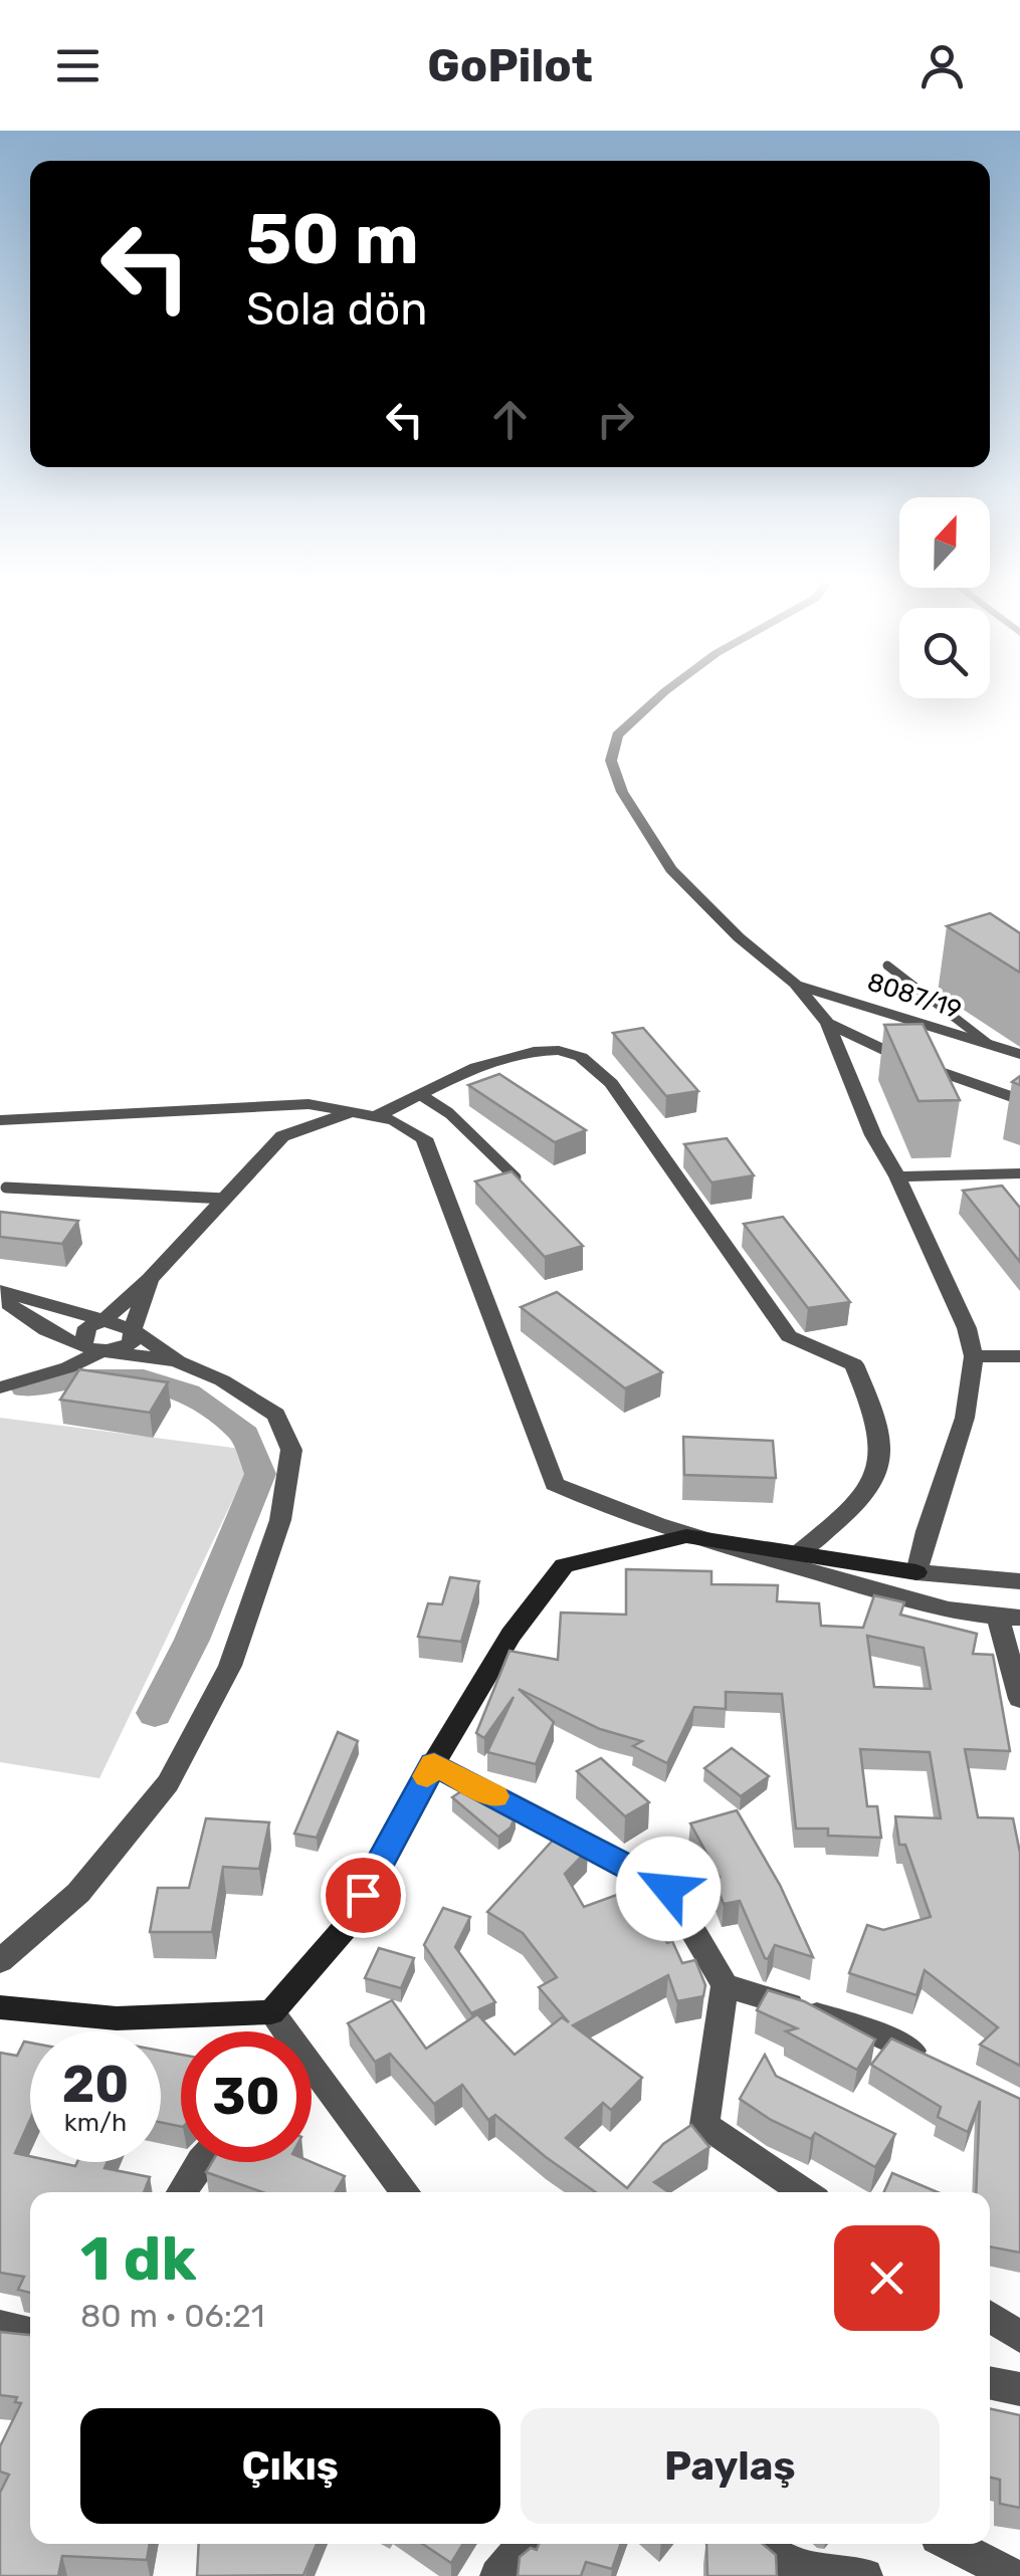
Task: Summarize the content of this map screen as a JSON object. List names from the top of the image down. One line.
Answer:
{"streets":{"street":["8087/19"]},"north":"top","page":{"header":"GoPilot","turn":["50 m","Sola dön"],"speed":"20 km/h","limit":"30","heading":["1 dk","80 m · 06:21"],"buttons":["Çıkış","Paylaş"]}}
